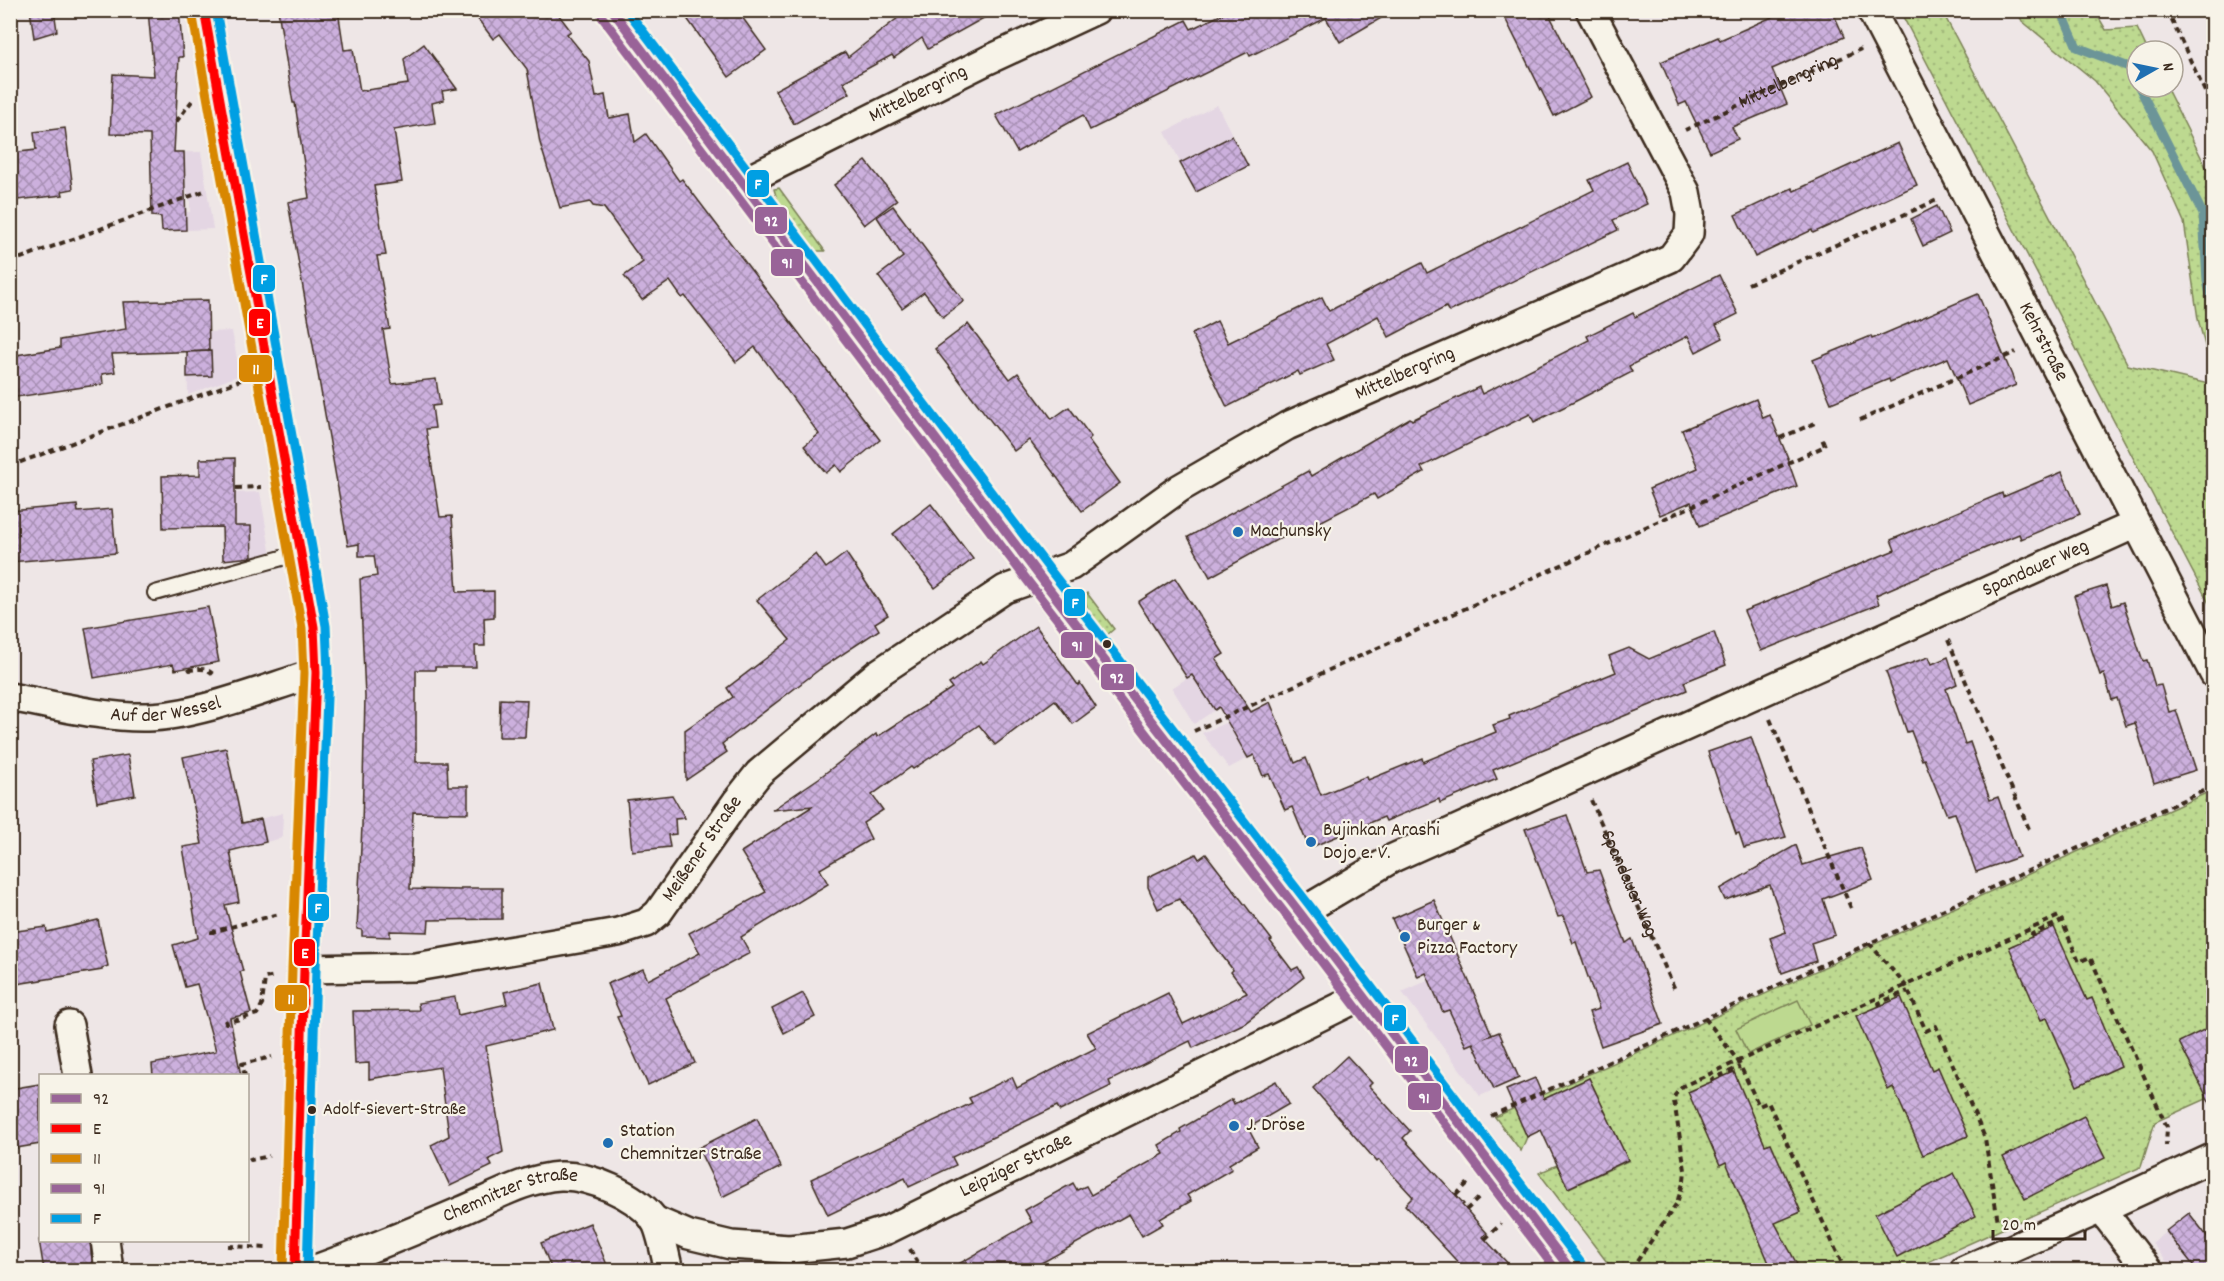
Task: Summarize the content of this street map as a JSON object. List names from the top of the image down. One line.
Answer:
{"streets":{"street":["Mittelbergring","Kehrstraße","Spandauer Weg","Auf der Wessel","Meißener Straße","Leipziger Straße","Chemnitzer Straße"]},"crossings":[["Mittelbergring","Kehrstraße"],["Mittelbergring","Meißener Straße"],["Kehrstraße","Spandauer Weg"],["Leipziger Straße","Chemnitzer Straße"]],"places":["Machunsky","Bujinkan Arashi Dojo e. V.","Burger & Pizza Factory","Adolf-Sievert-Straße","J. Dröse","Station Chemnitzer Straße"],"lines":["transit line 92","transit line E","transit line F","transit line 11","transit line 91"],"legend":["92","E","11","91","F"],"scale_bar":"20 m","north":"right"}
